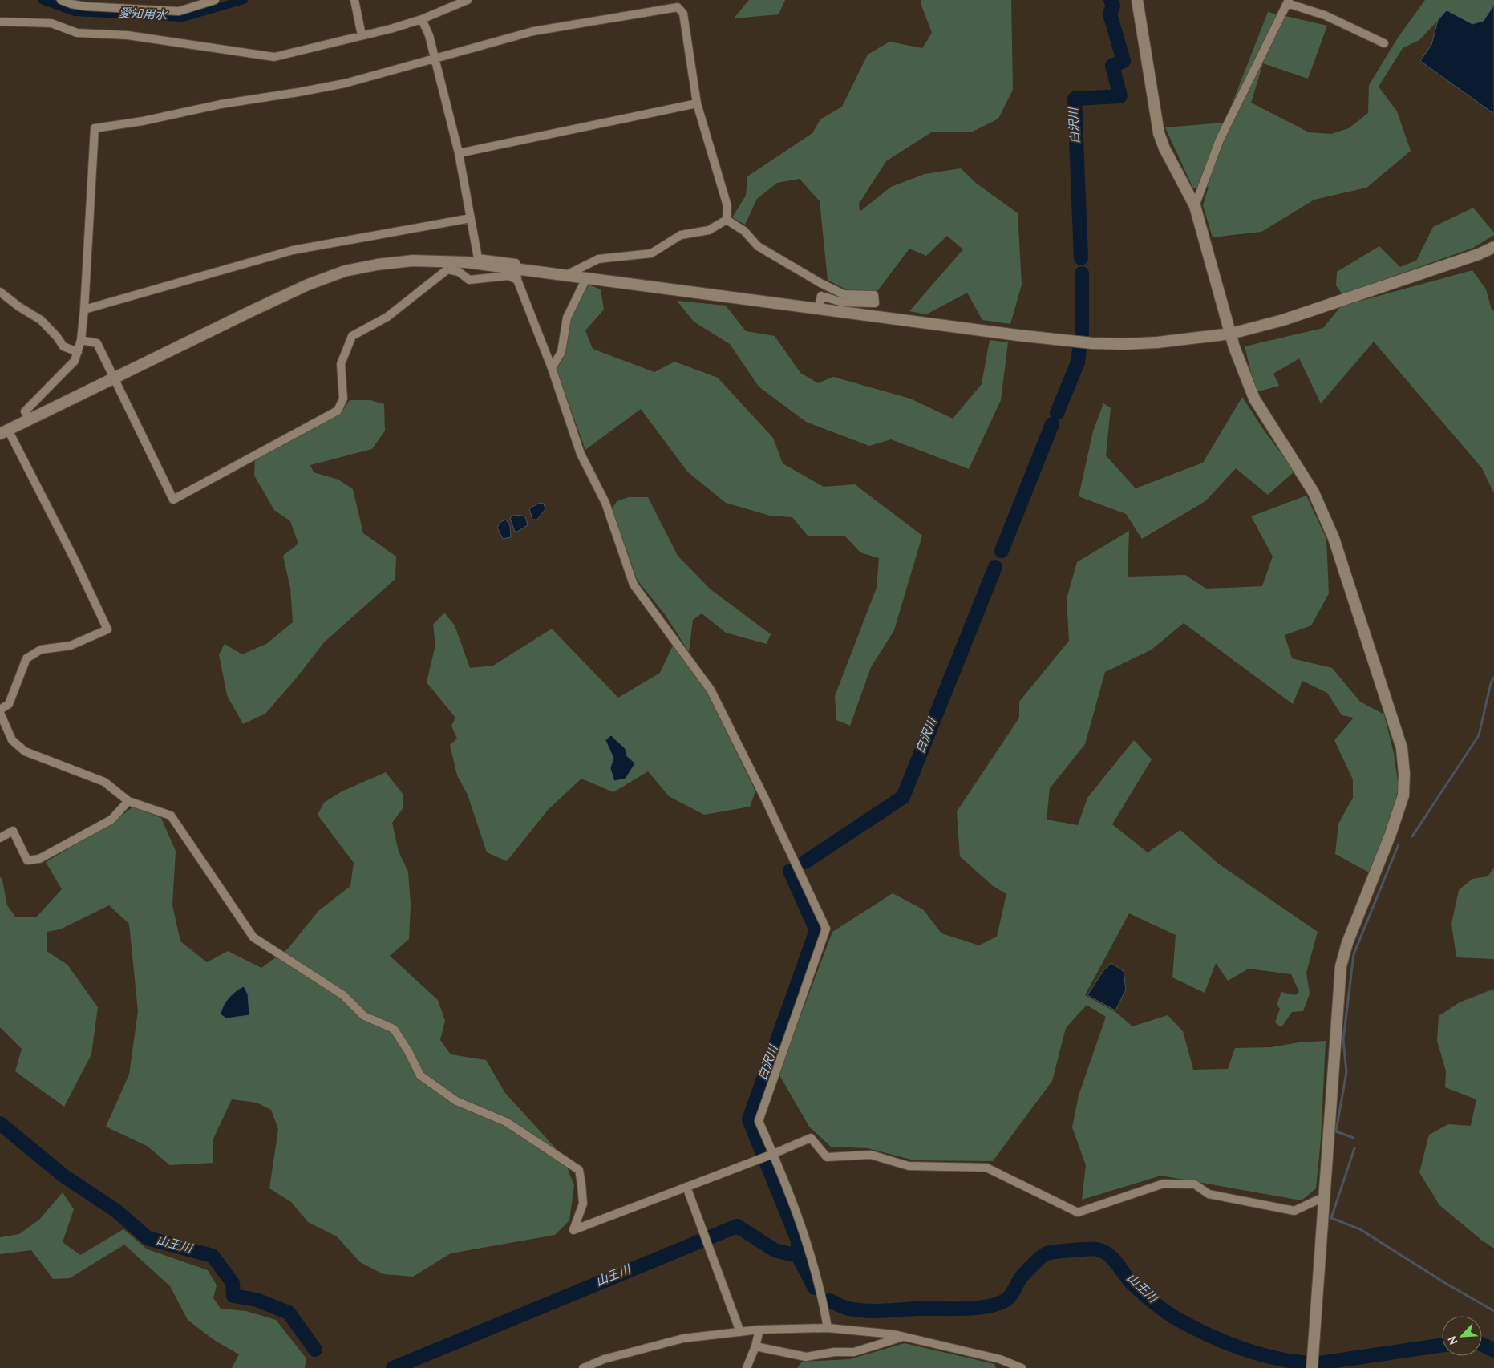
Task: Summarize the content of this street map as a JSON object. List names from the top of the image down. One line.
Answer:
{"water":["愛知用水","白沢川","山王川"],"north":"bottom left"}
